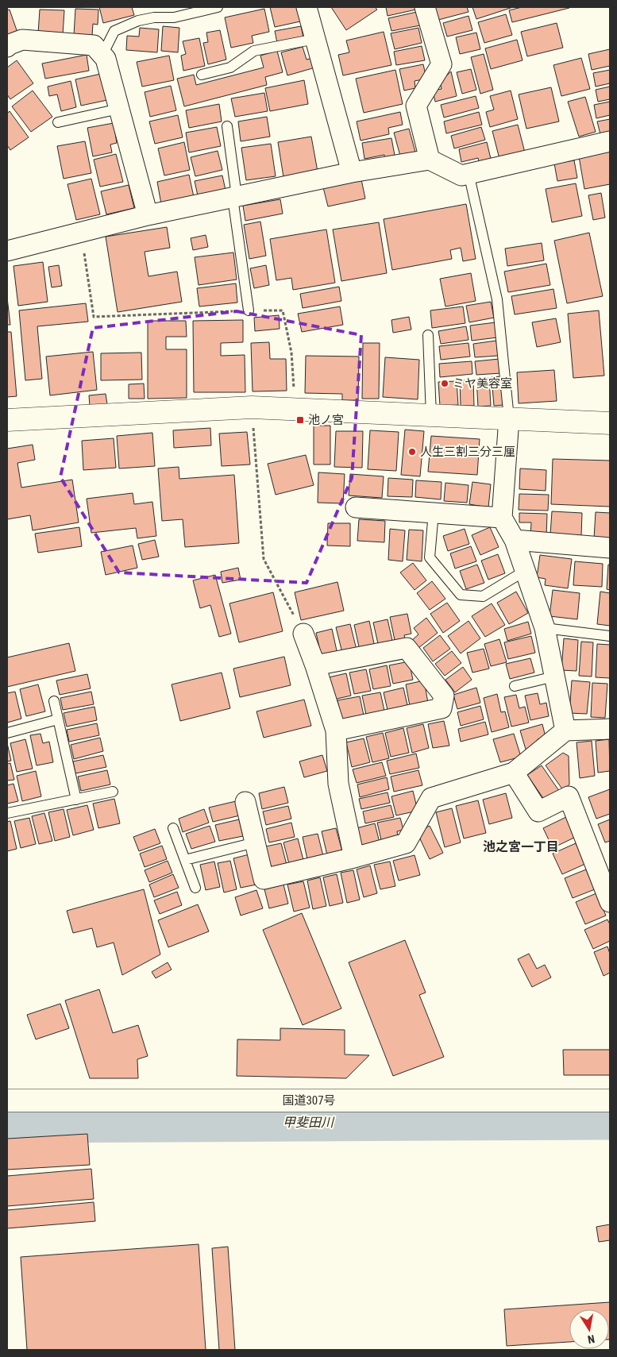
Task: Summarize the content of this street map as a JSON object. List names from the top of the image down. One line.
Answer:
{"streets":{"main road":["国道307号"]},"districts":["池之宮一丁目"],"water":["甲斐田川"],"places":{"other":["ミヤ美容室","人生三割三分三厘"],"transit":["池ノ宮"]},"north":"bottom"}
